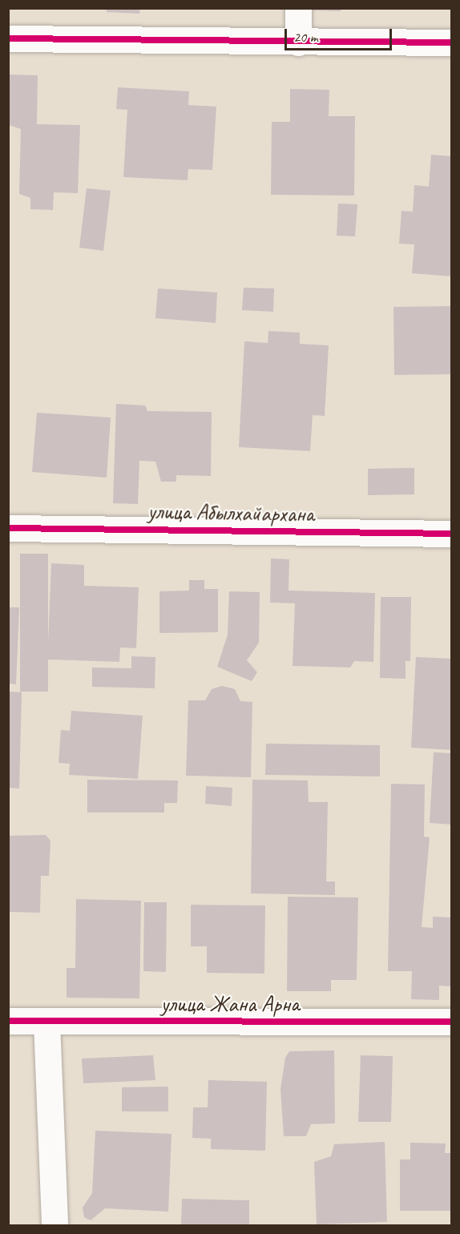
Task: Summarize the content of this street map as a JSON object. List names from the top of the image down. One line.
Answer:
{"streets":{"street":["улица Абылхайархана","улица Жана Арна"]},"scale_bar":"20 m"}
